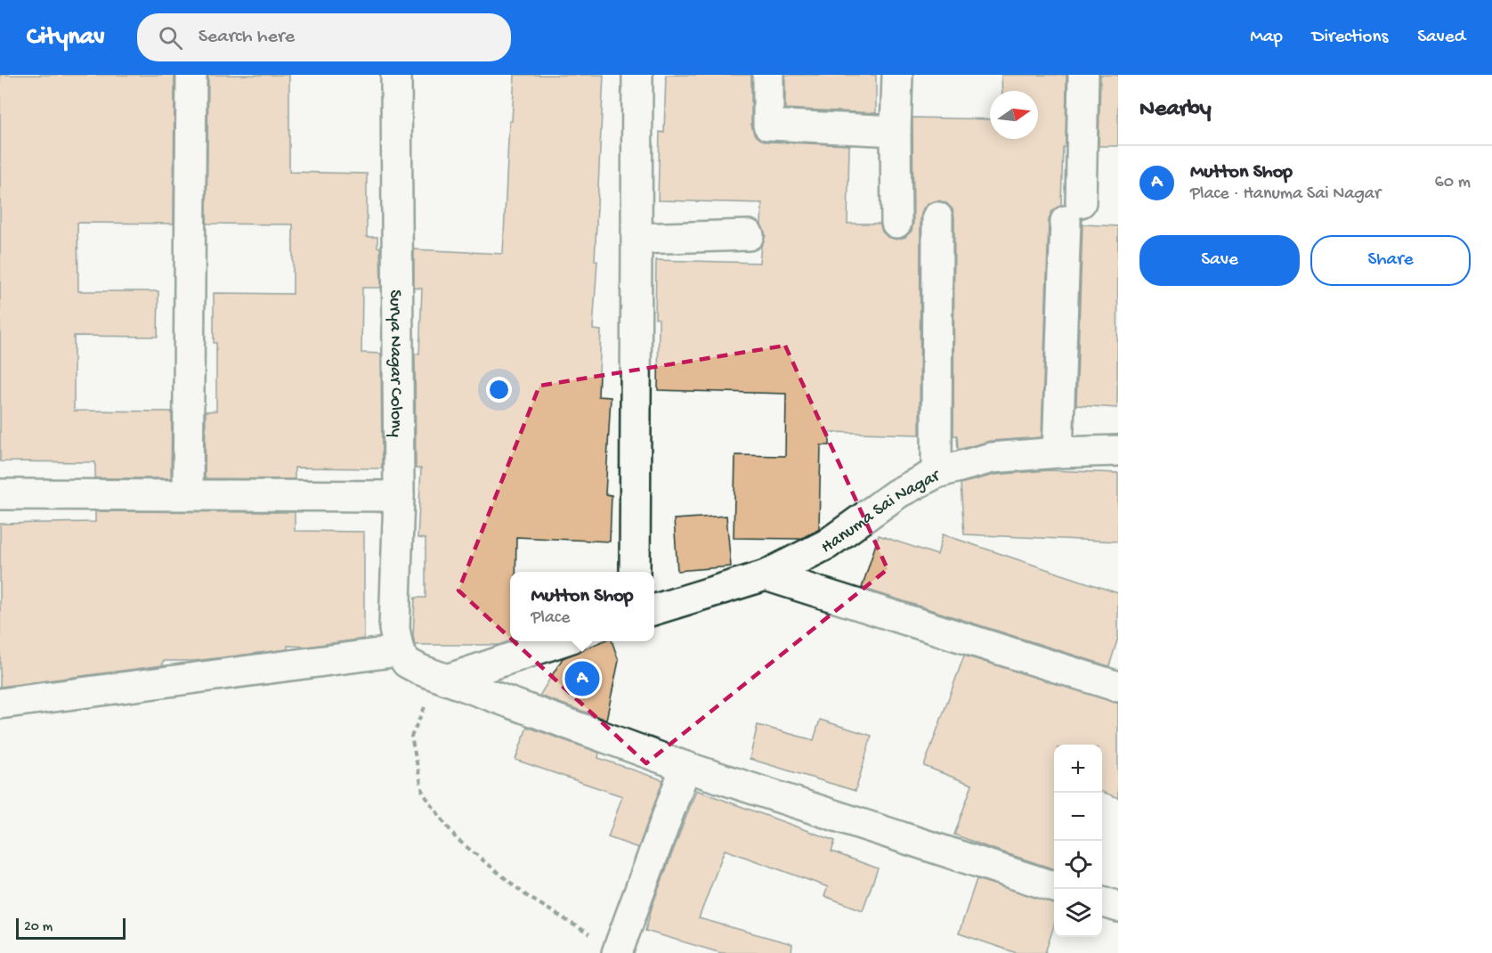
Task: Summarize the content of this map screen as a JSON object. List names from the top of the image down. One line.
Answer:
{"streets":{"street":["Surya Nagar Colony","Hanuma Sai Nagar"]},"scale_bar":"20 m","north":"right","page":{"header":"Citynav","search":"Search here","nav":["Map","Directions","Saved"],"heading":"Nearby","list":[{"mark":"A","name":"Mutton Shop","note":"Place · Hanuma Sai Nagar","value":"60 m"}],"buttons":["Save","Share"],"popup":["Mutton Shop","Place"],"pins":"A","map_buttons":["+","−"],"scale":"20 m"}}
